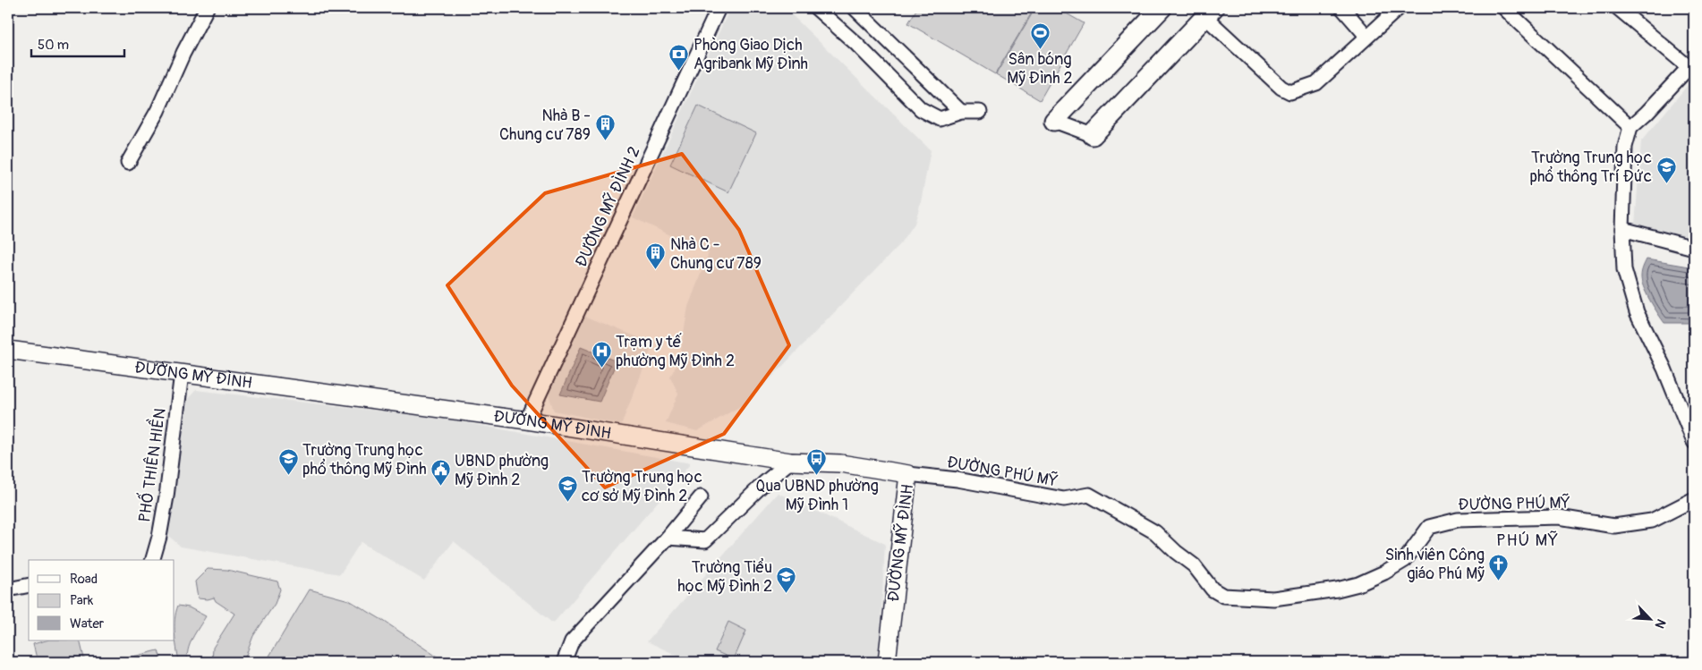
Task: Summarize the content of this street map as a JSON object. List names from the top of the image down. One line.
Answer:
{"streets":{"street":["ĐƯỜNG MỸ ĐÌNH 2","ĐƯỜNG MỸ ĐÌNH","PHỐ THIÊN HIỀN","ĐƯỜNG PHÚ MỸ"]},"crossings":[["ĐƯỜNG MỸ ĐÌNH 2","ĐƯỜNG MỸ ĐÌNH"],["ĐƯỜNG MỸ ĐÌNH","PHỐ THIÊN HIỀN"],["ĐƯỜNG MỸ ĐÌNH","ĐƯỜNG PHÚ MỸ"]],"districts":["PHÚ MỸ"],"places":{"sports":["Sân bóng Mỹ Đình 2"],"bank":["Phòng Giao Dịch Agribank Mỹ Đình"],"building":["Nhà B - Chung cư 789","Nhà C - Chung cư 789"],"school or university":["Trường Trung học phổ thông Trí Đức","Trường Trung học phổ thông Mỹ Đình","Trường Trung học cơ sở Mỹ Đình 2","Trường Tiểu học Mỹ Đình 2"],"hospital":["Trạm y tế phường Mỹ Đình 2"],"bus stop":["Qua UBND phường Mỹ Đình 1"],"public building":["UBND phường Mỹ Đình 2"],"church":["Sinh viên Công giáo Phú Mỹ"]},"legend":["Road","Park","Water"],"scale_bar":"50 m","north":"bottom right"}
